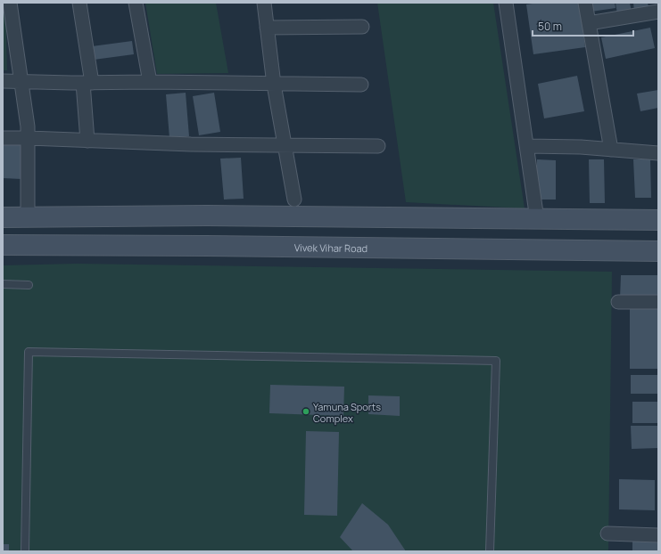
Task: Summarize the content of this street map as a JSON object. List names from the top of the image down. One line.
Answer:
{"streets":{"street":["Vivek Vihar Road"]},"places":["Yamuna Sports Complex"],"scale_bar":"50 m"}
